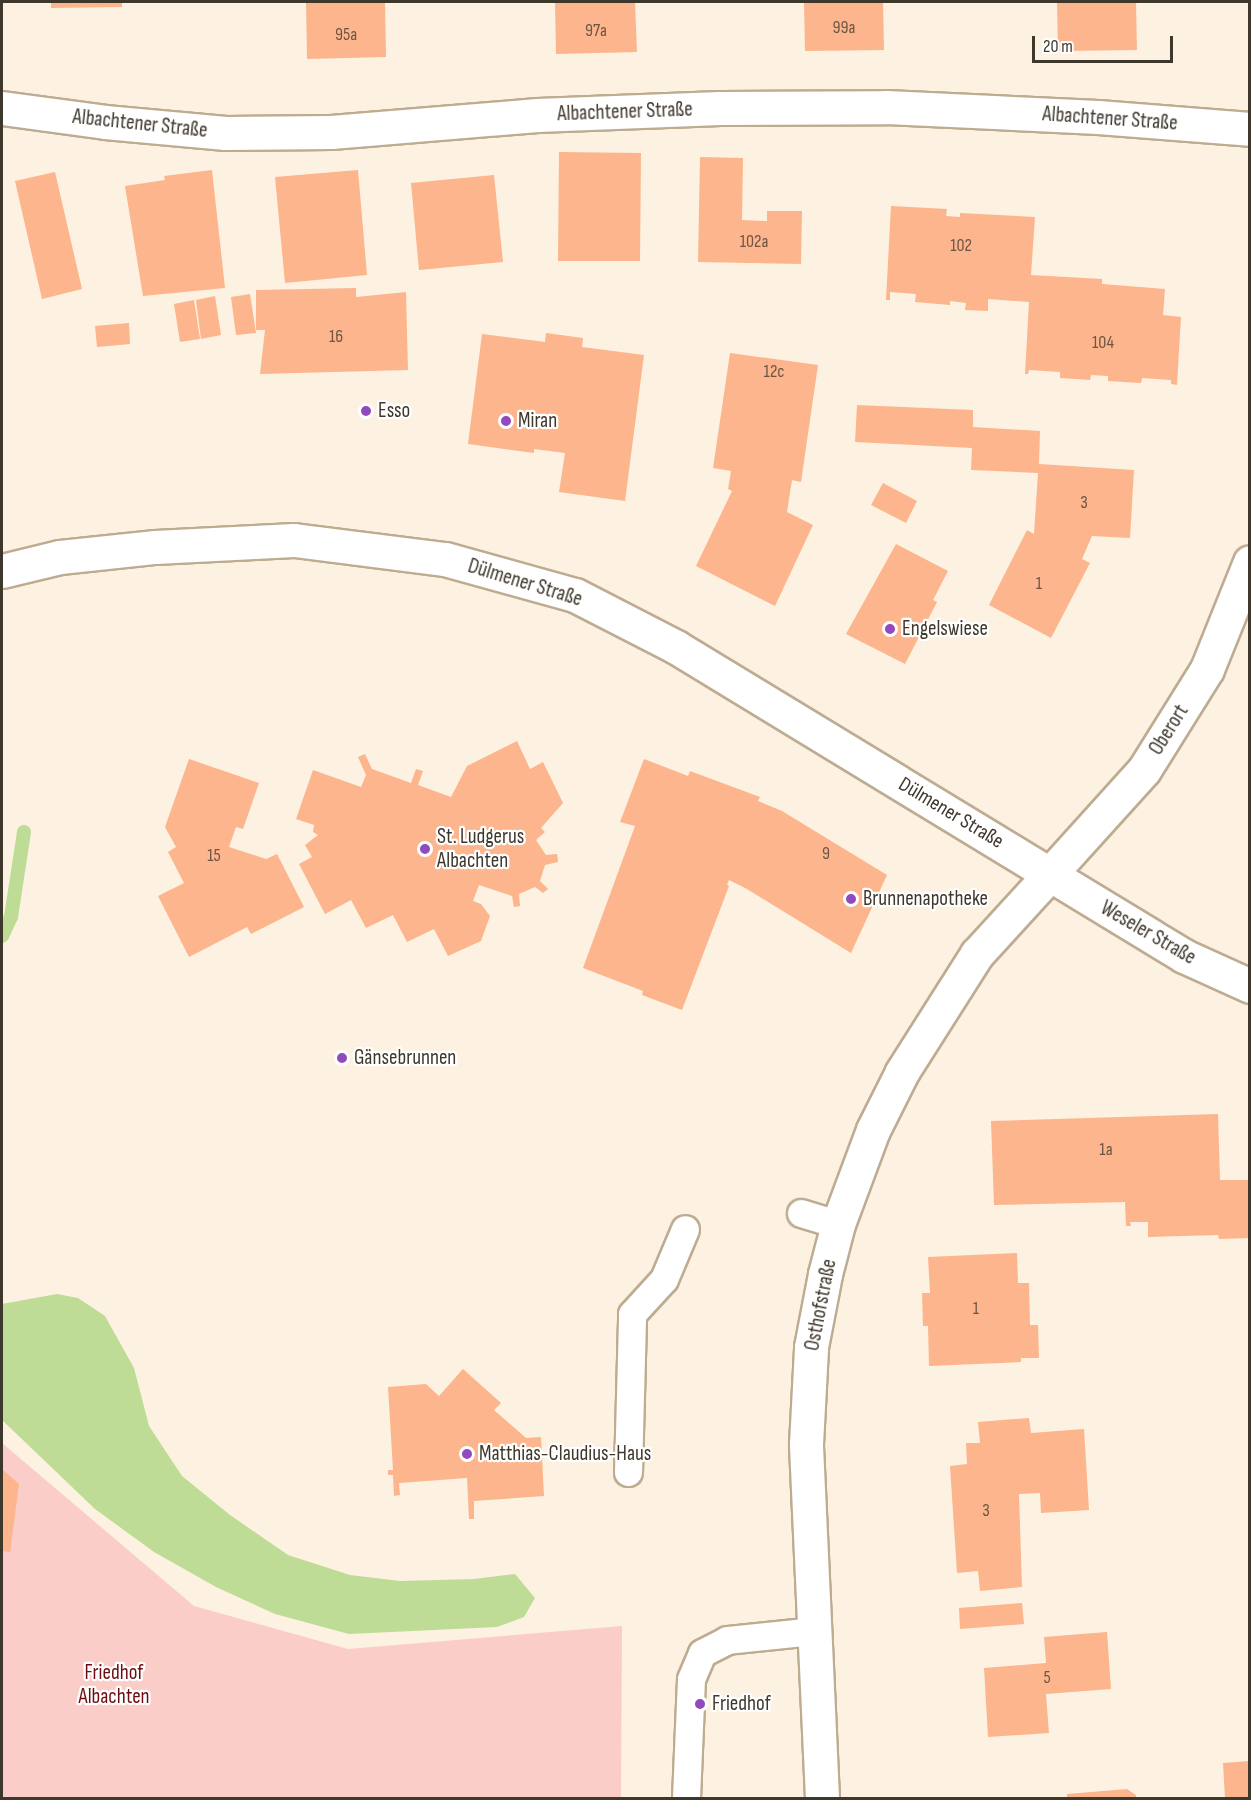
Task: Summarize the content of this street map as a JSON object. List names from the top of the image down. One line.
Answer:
{"streets":{"street":["Albachtener Straße","Dülmener Straße","Oberort","Weseler Straße","Osthofstraße"]},"crossings":[["Dülmener Straße","Oberort"],["Dülmener Straße","Weseler Straße"],["Dülmener Straße","Osthofstraße"],["Oberort","Weseler Straße"],["Oberort","Osthofstraße"],["Weseler Straße","Osthofstraße"]],"parks":["Friedhof Albachten"],"places":["Esso","Miran","Engelswiese","St. Ludgerus Albachten","Brunnenapotheke","Gänsebrunnen","Matthias-Claudius-Haus","Friedhof"],"house_numbers":["99a","97a","95a","102a","102","16","104","12c","3","1","9","15","1a","1","3","5"],"scale_bar":"20 m"}
